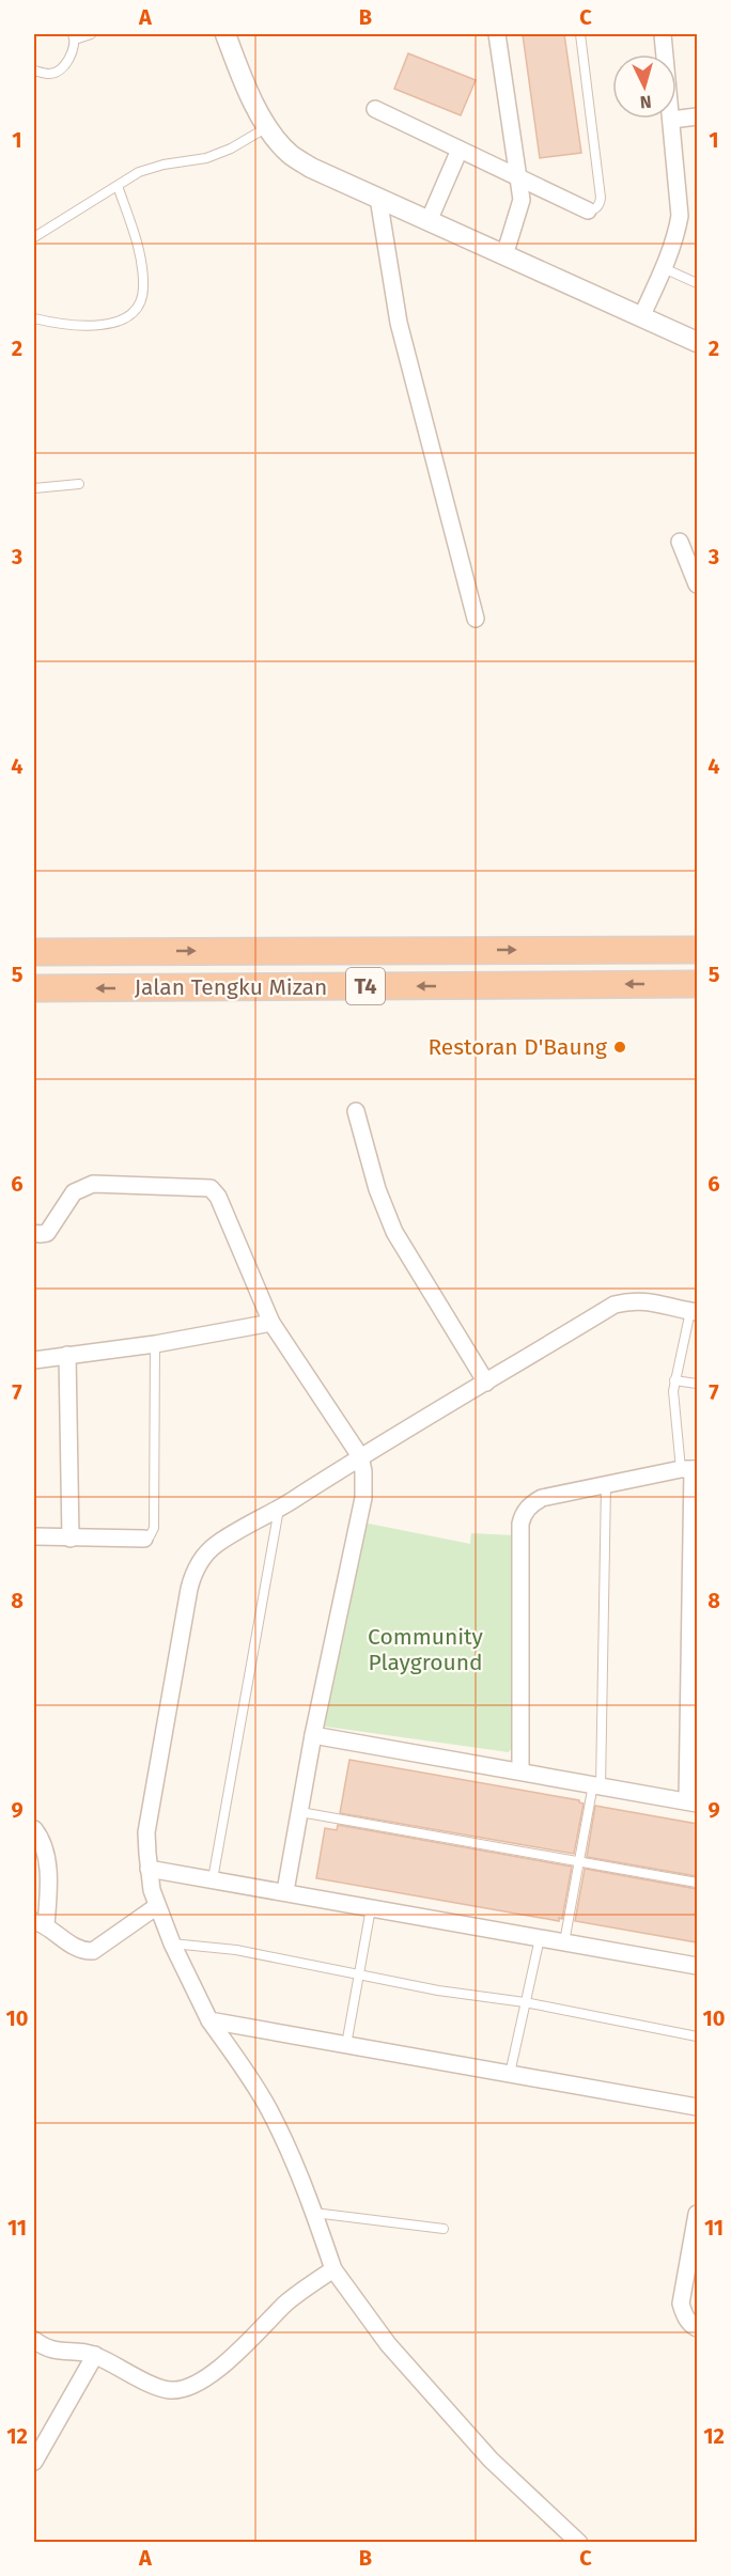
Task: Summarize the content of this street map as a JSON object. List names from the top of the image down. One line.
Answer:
{"streets":{"highway":["T4","Jalan Tengku Mizan"]},"parks":["Community Playground"],"places":["Restoran D'Baung"],"north":"bottom","grid":{"columns":["A","B","C"],"rows":["1","2","3","4","5","6","7","8","9","10","11","12"]}}
